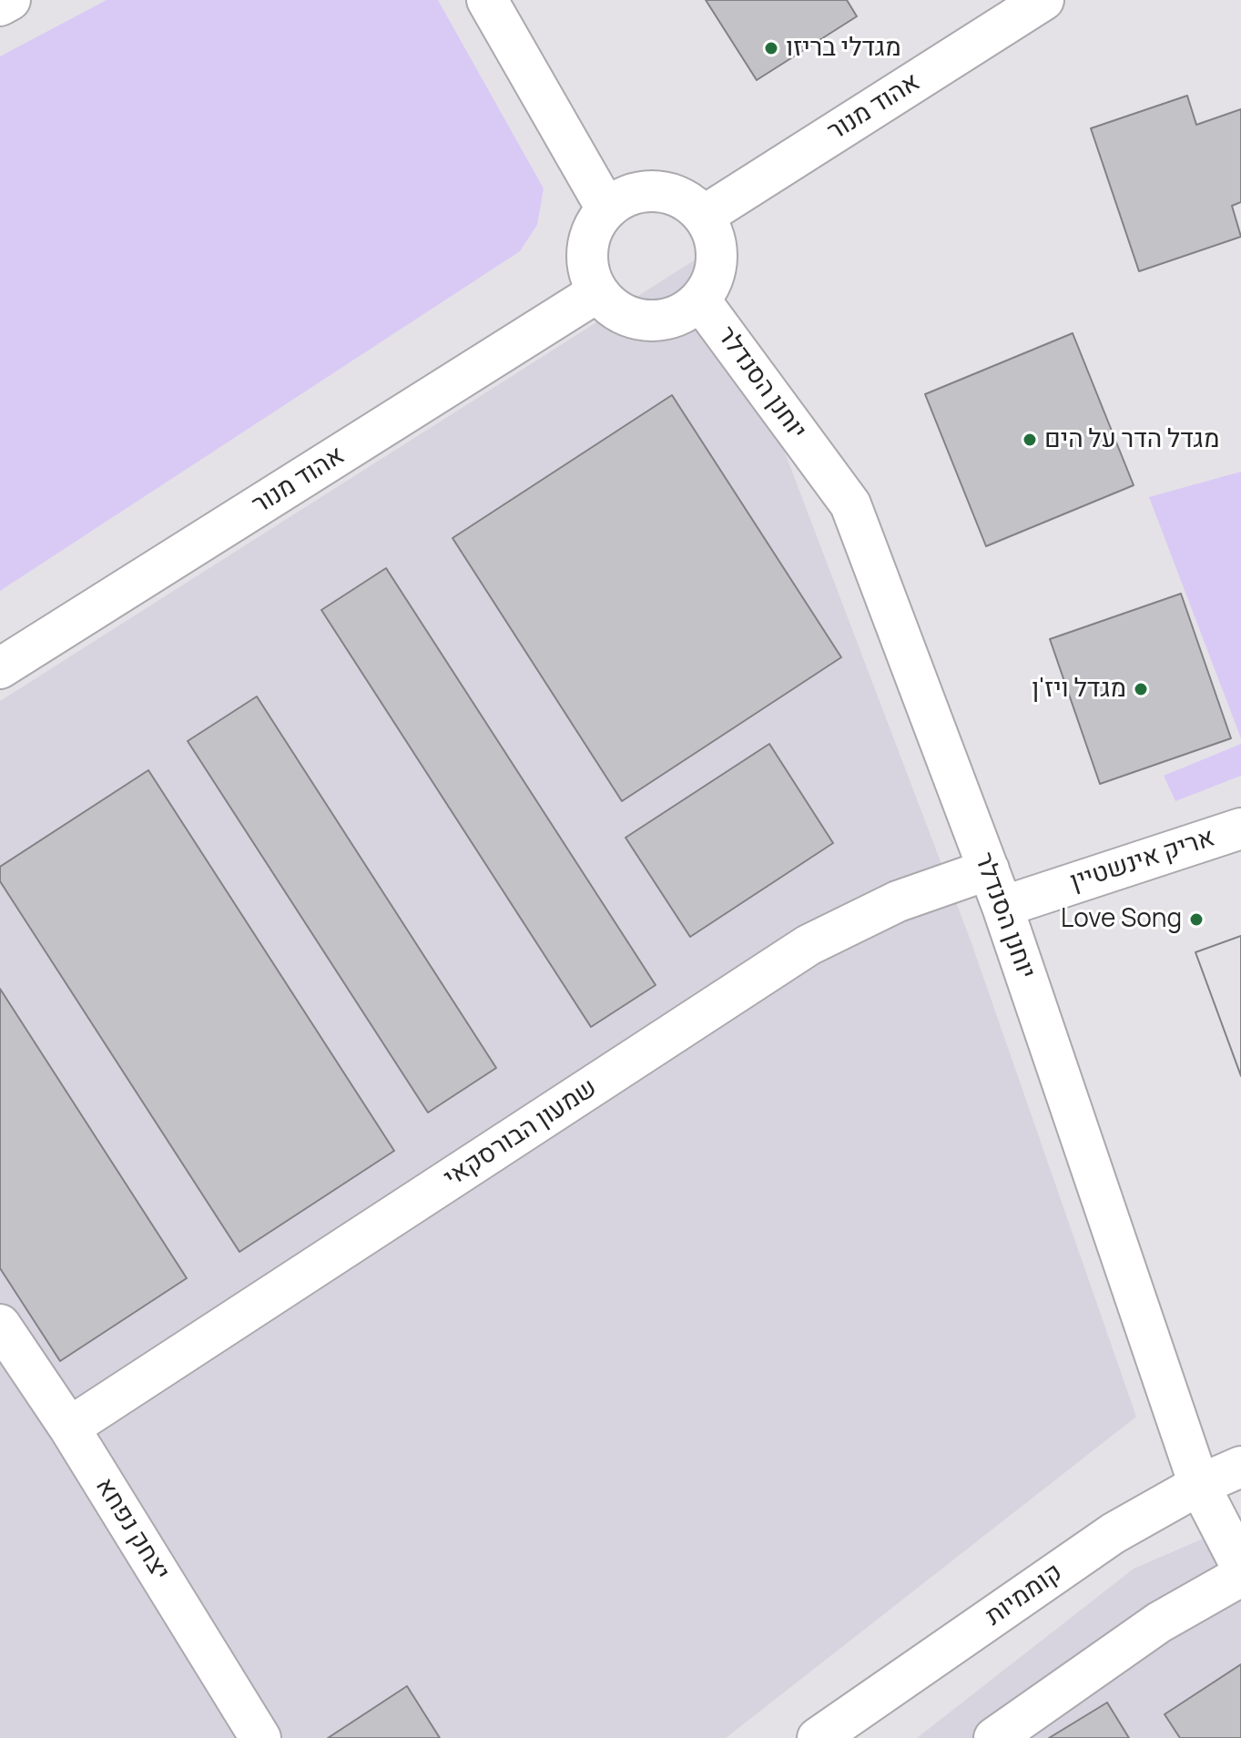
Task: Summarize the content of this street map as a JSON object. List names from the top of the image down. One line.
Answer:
{"streets":{"street":["אהוד מנור","יוחנן הסנדלר","אריק אינשטיין","שמעון הבורסקאי","יצחק נפחא","קוממיות"]},"crossings":[["אהוד מנור","יוחנן הסנדלר"],["יוחנן הסנדלר","אריק אינשטיין"],["יוחנן הסנדלר","שמעון הבורסקאי"],["יוחנן הסנדלר","קוממיות"],["שמעון הבורסקאי","יצחק נפחא"]],"places":["מגדלי בריזו","מגדל הדר על הים","מגדל ויז'ן","Love Song"]}
